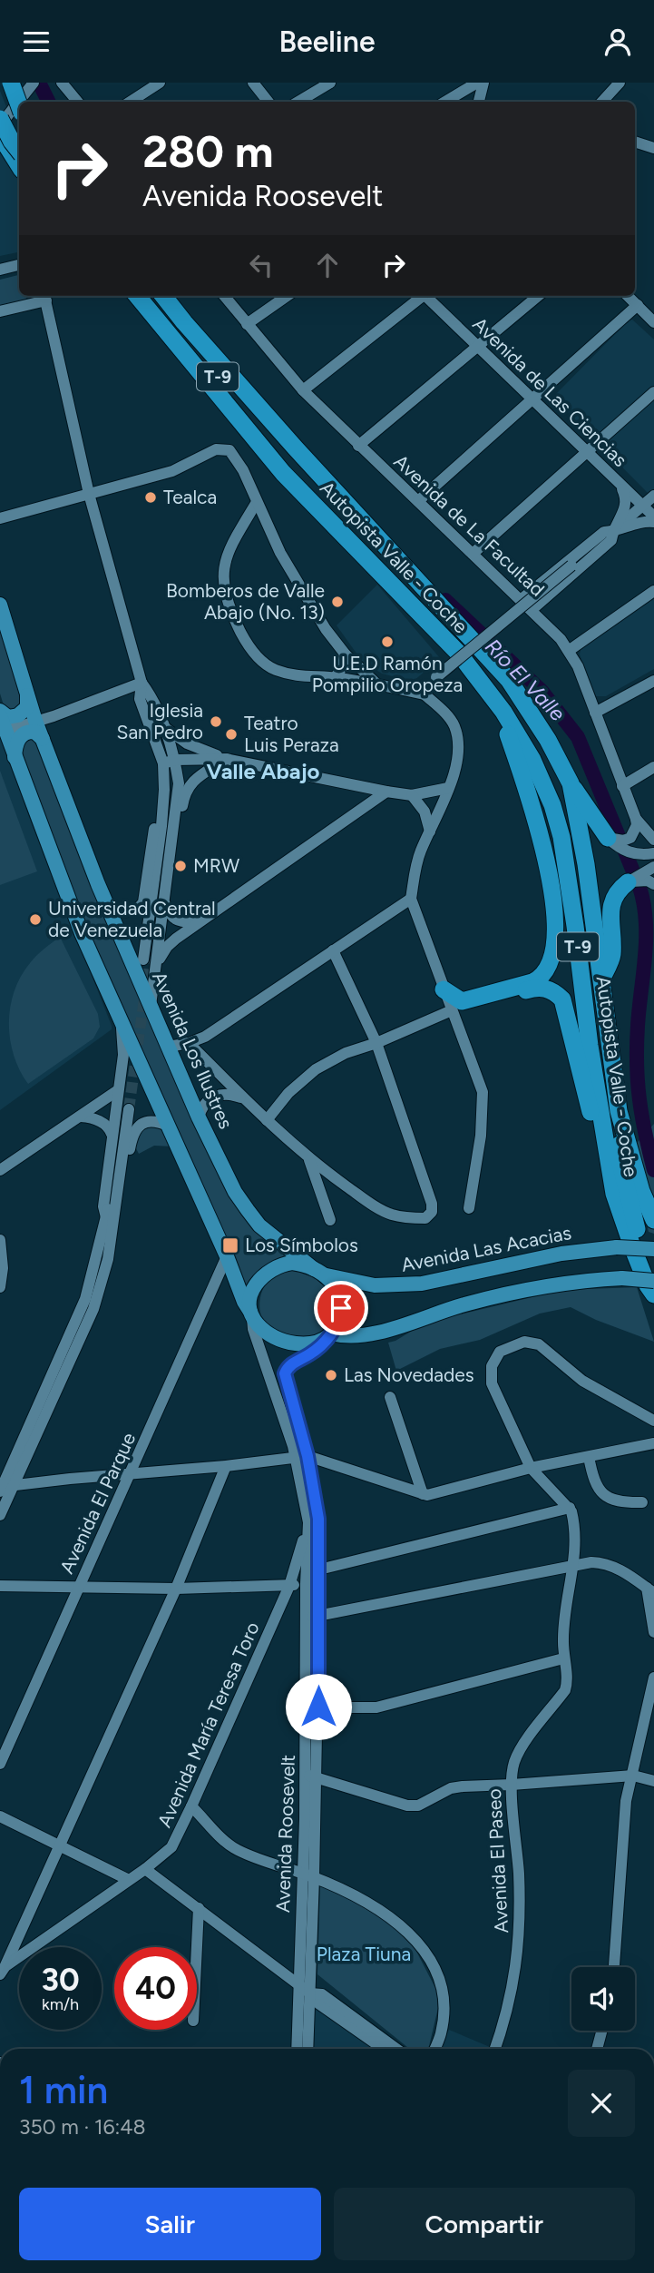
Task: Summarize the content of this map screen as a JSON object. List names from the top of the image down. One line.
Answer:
{"streets":{"highway":["T-9","Autopista Valle - Coche"],"main road":["Avenida Los Ilustres","Avenida Las Acacias"],"street":["Avenida de Las Ciencias","Avenida de La Facultad","Avenida El Parque","Avenida María Teresa Toro","Avenida Roosevelt","Avenida El Paseo"]},"crossings":[["T-9","Autopista Valle - Coche"],["Avenida Los Ilustres","Avenida Las Acacias"],["Avenida Los Ilustres","Avenida Roosevelt"],["Avenida Las Acacias","Avenida Roosevelt"],["Avenida María Teresa Toro","Avenida Roosevelt"]],"districts":["Valle Abajo"],"water":["Río El Valle"],"parks":["Plaza Tiuna"],"places":{"other":["Tealca","Bomberos de Valle Abajo (No. 13)","U.E.D Ramón Pompilio Oropeza","Iglesia San Pedro","Teatro Luis Peraza","MRW","Universidad Central de Venezuela","Las Novedades"],"transit":["Los Símbolos"]},"page":{"header":"Beeline","turn":["280 m","Avenida Roosevelt"],"speed":"30 km/h","limit":"40","heading":["1 min","350 m · 16:48"],"buttons":["Salir","Compartir"]}}
